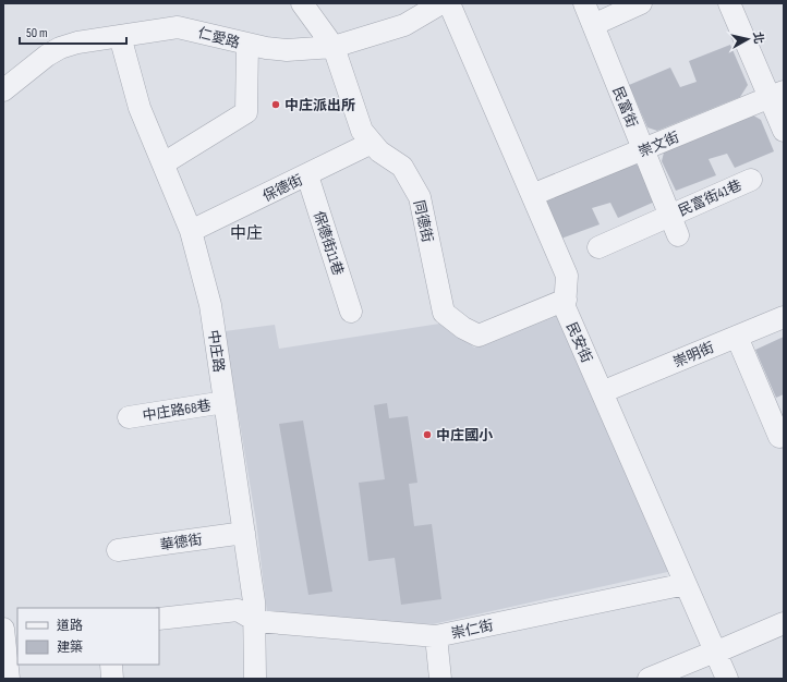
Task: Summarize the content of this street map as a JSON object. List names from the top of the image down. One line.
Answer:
{"streets":{"street":["仁愛路","民富街","崇文街","保德街","民富街41巷","同德街","保德街11巷","民安街","中庄路","崇明街","中庄路68巷","華德街","崇仁街"]},"crossings":[["仁愛路","同德街"],["仁愛路","中庄路"],["民富街","崇文街"],["民富街","民富街41巷"],["崇文街","民安街"],["保德街","同德街"],["保德街","保德街11巷"],["保德街","中庄路"],["同德街","民安街"],["民安街","崇明街"],["民安街","崇仁街"],["中庄路","中庄路68巷"],["中庄路","華德街"],["中庄路","崇仁街"]],"districts":["中庄"],"places":["中庄派出所","中庄國小"],"legend":["道路","建築"],"scale_bar":"50 m","north":"right"}
